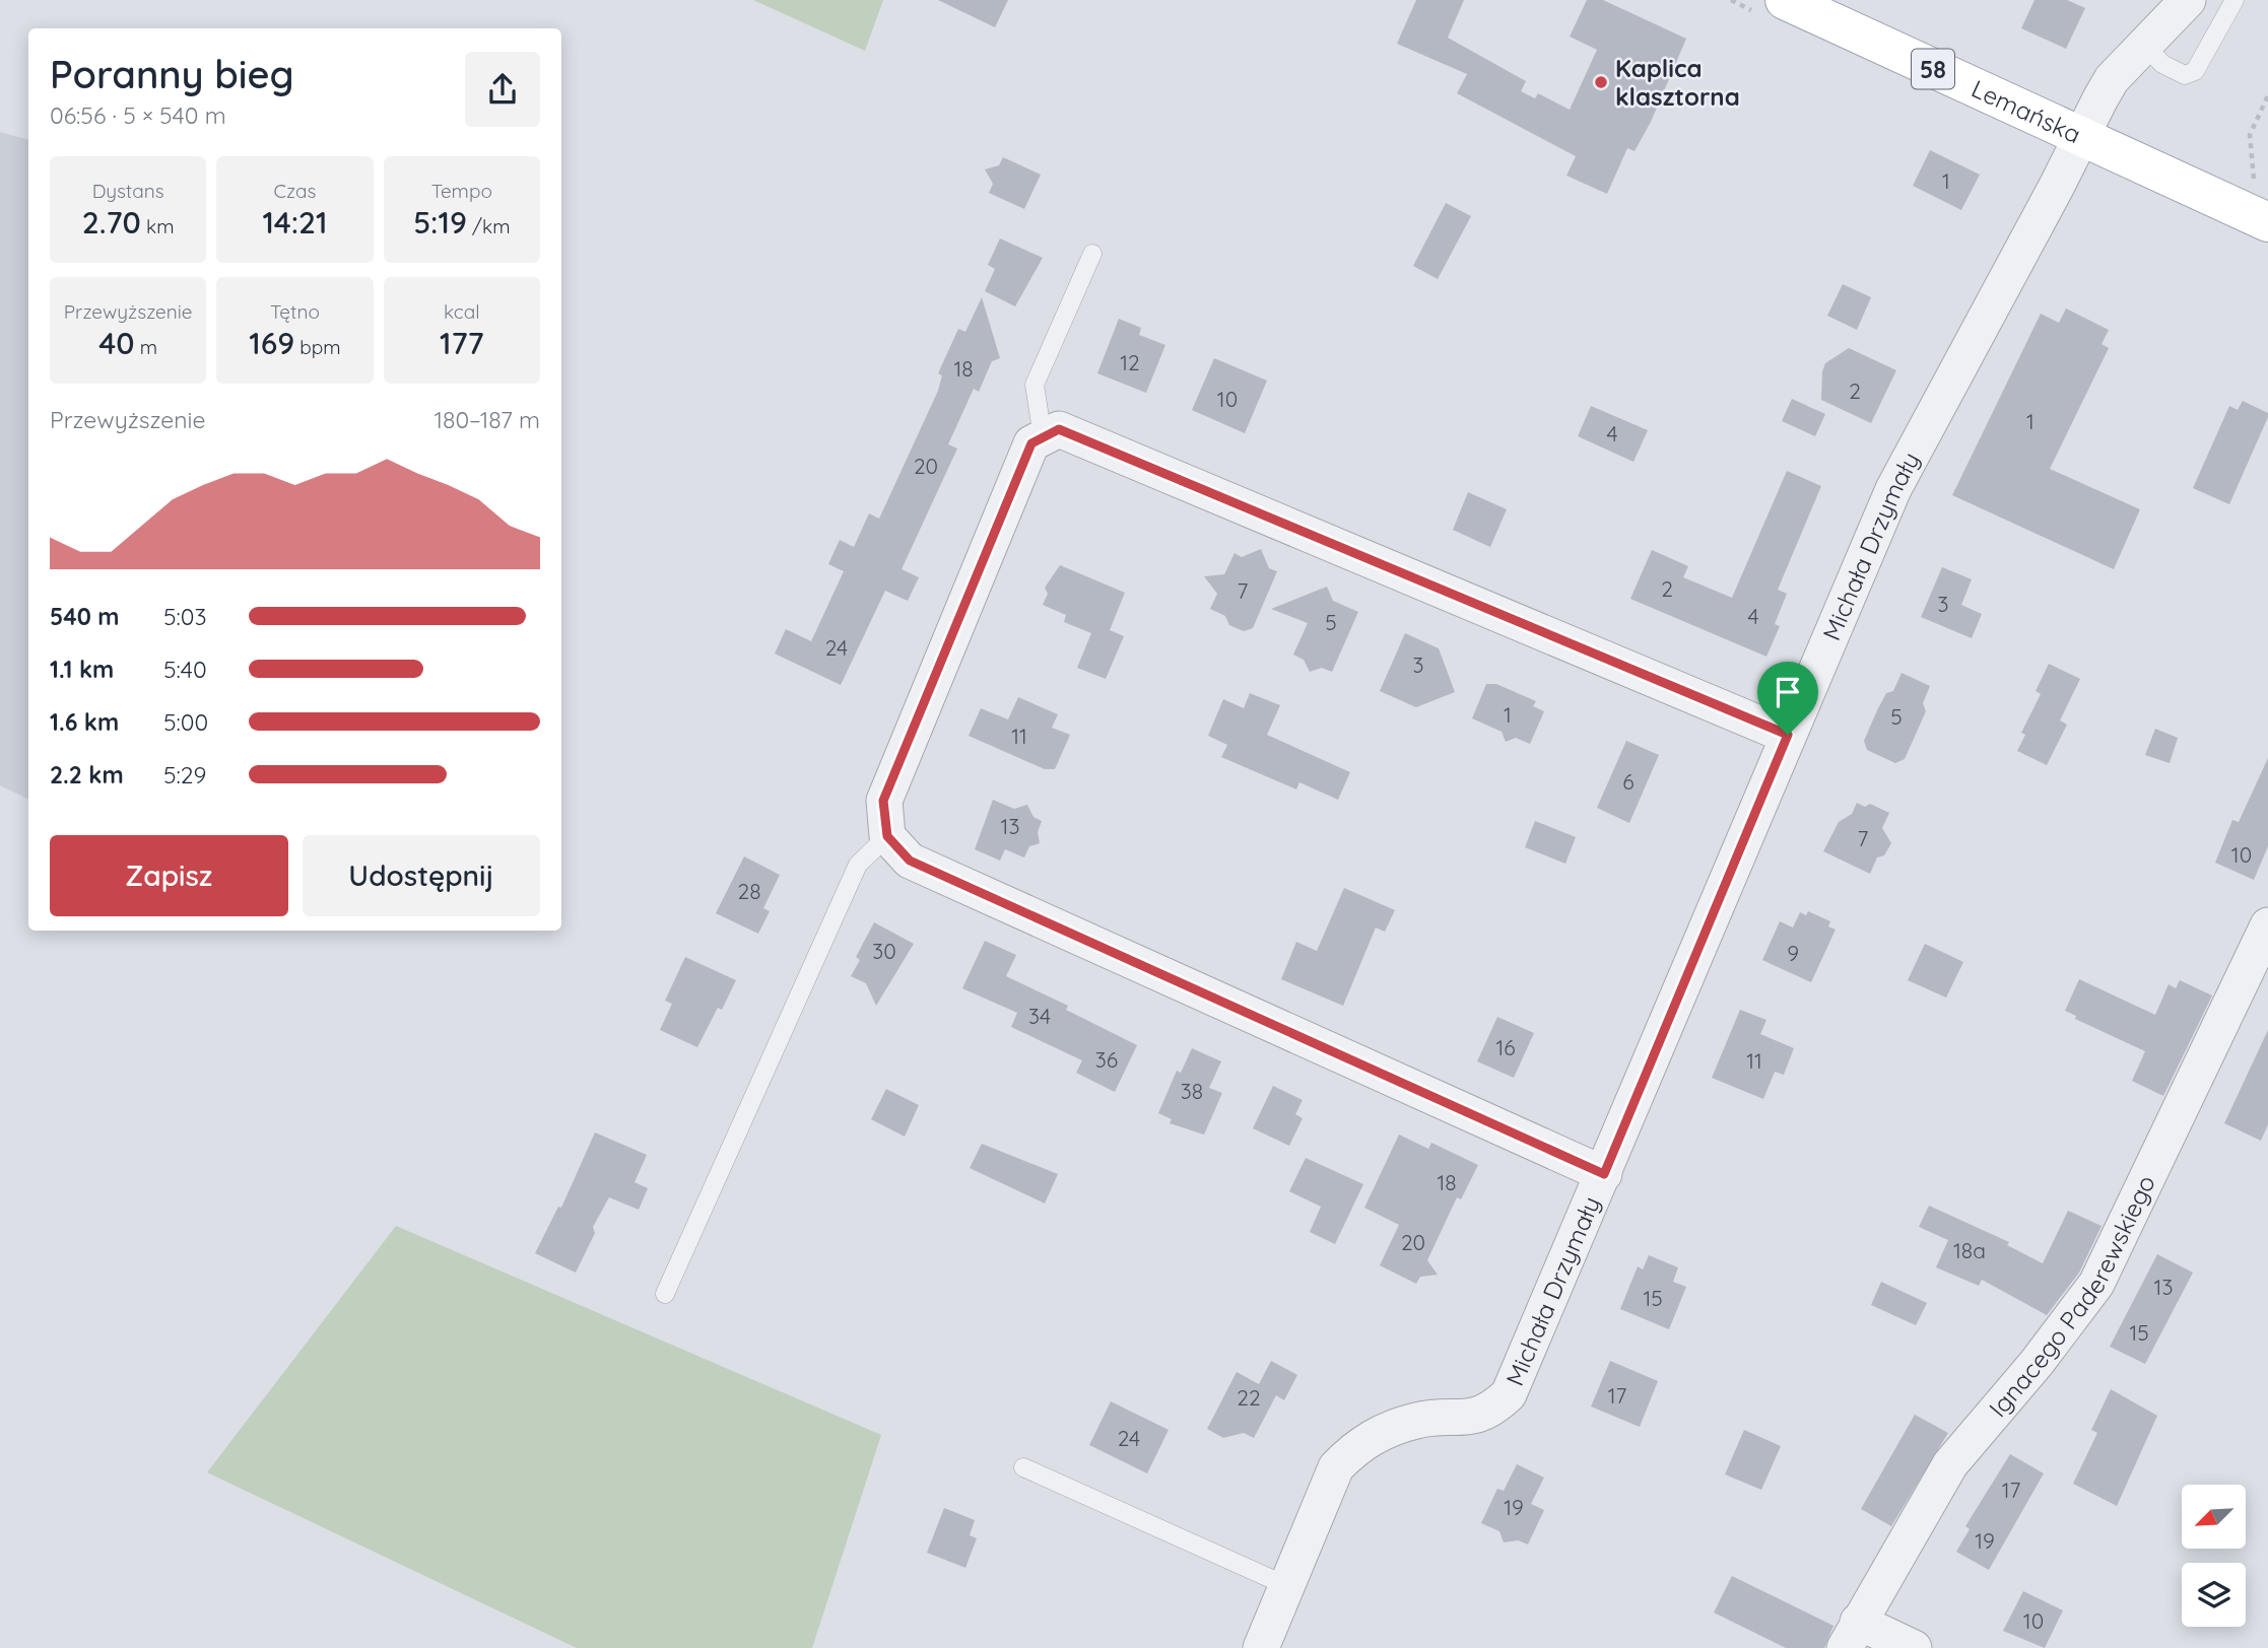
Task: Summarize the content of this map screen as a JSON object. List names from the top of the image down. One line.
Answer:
{"streets":{"main road":["58","Lemańska"],"street":["Michała Drzymały","Ignacego Paderewskiego"]},"crossings":[["Lemańska","Michała Drzymały"]],"places":["Kaplica klasztorna"],"house_numbers":["1","12","18","2","10","1","4","20","2","7","3","4","5","24","3","1","5","11","6","13","7","10","28","30","9","34","16","36","11","38","18","20","18a","13","15","15","17","22","24","17","19","19","10"],"north":"bottom left","page":{"heading":["Poranny bieg","06:56 · 5 × 540 m"],"stats":[["Dystans","2.70 km"],["Czas","14:21"],["Tempo","5:19 /km"],["Przewyższenie","40 m"],["Tętno","169 bpm"],["kcal","177"]],"chart":["Przewyższenie","180–187 m"],"list":[{"name":"540 m","note":"5:03"},{"name":"1.1 km","note":"5:40"},{"name":"1.6 km","note":"5:00"},{"name":"2.2 km","note":"5:29"}],"buttons":["Zapisz","Udostępnij"]}}
